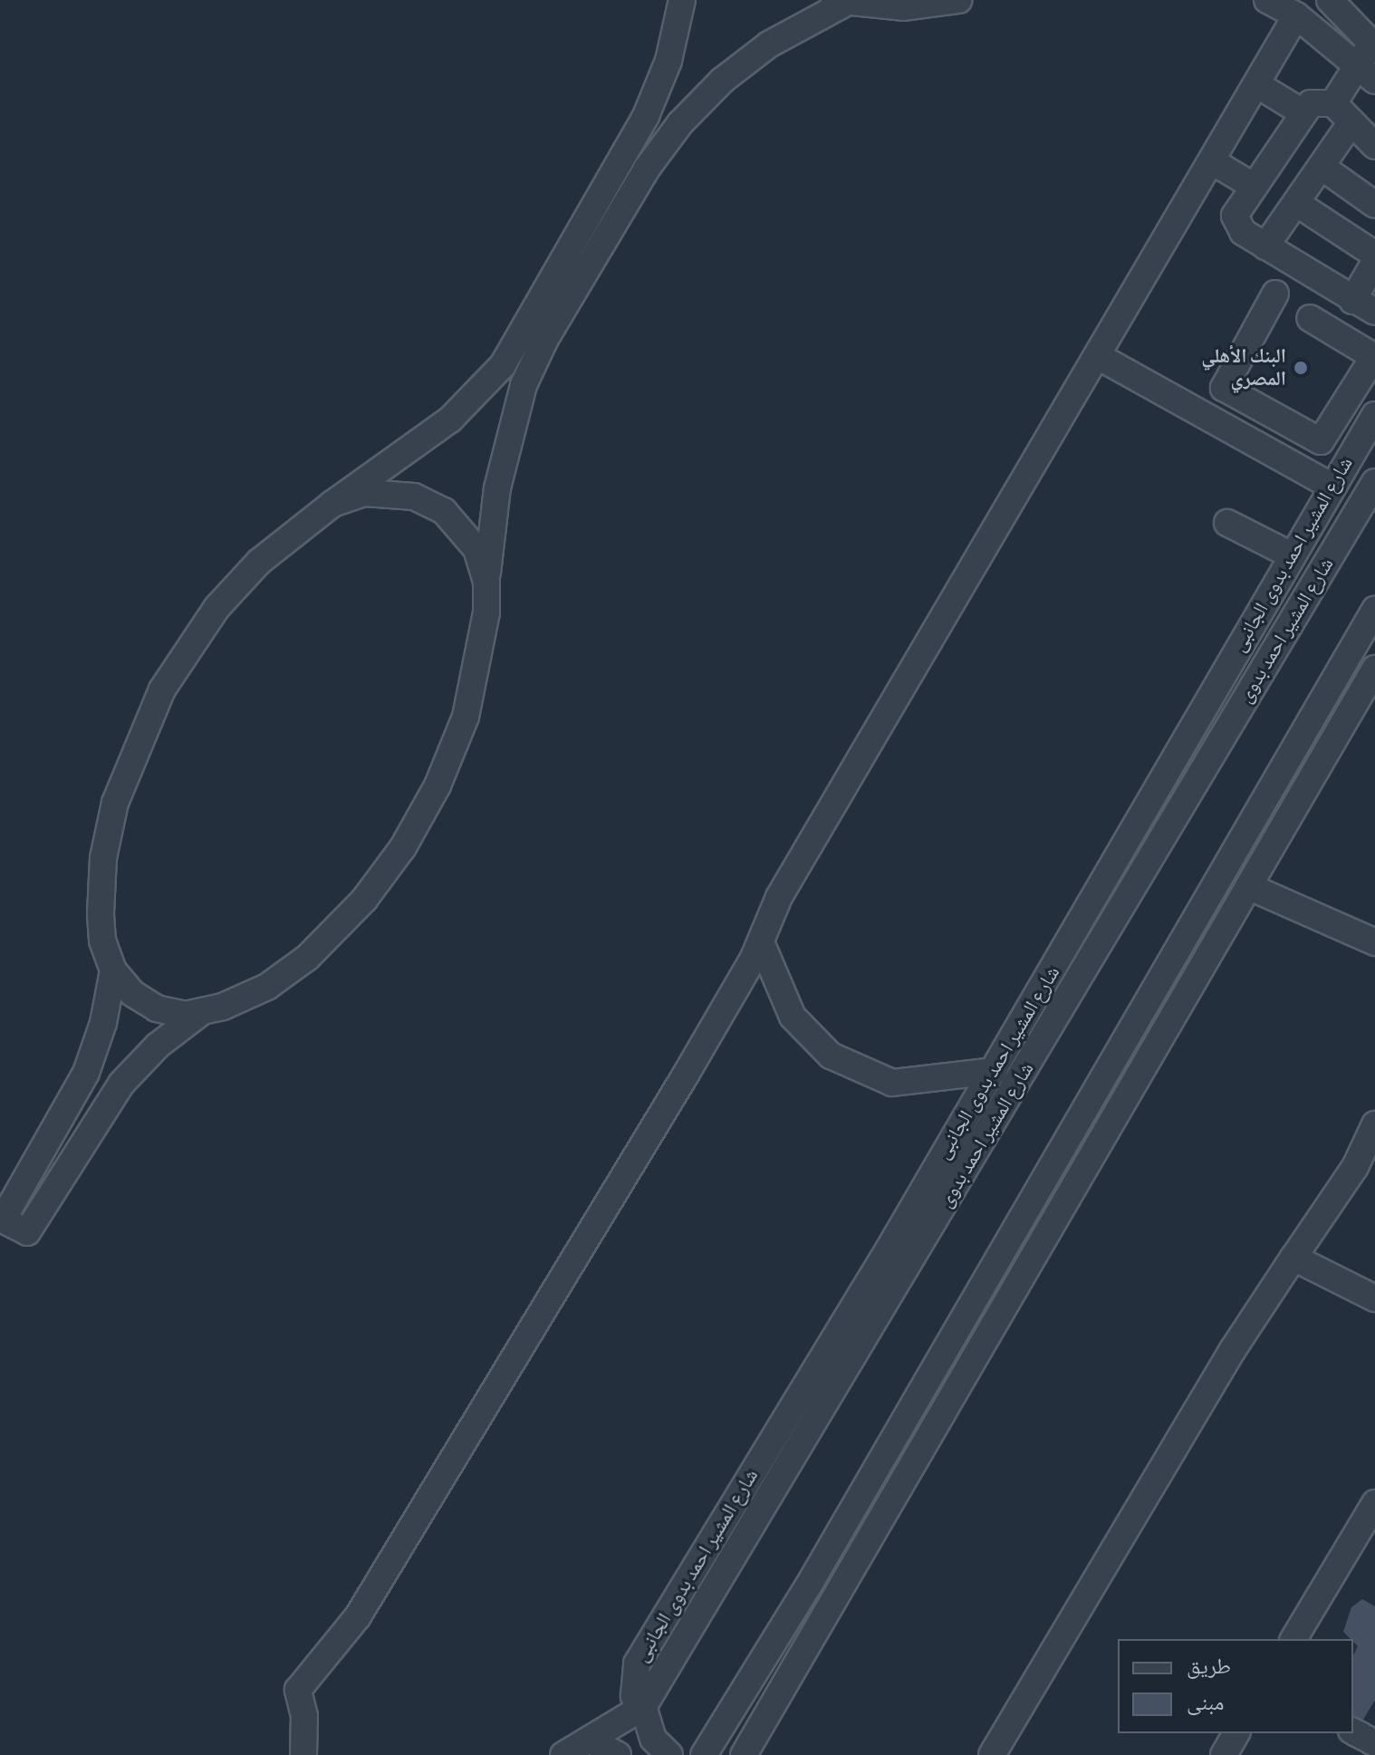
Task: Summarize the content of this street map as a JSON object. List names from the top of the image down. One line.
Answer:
{"streets":{"street":["شارع المشير احمد بدوى الجانبى","شارع المشير احمد بدوى"]},"crossings":[["شارع المشير احمد بدوى الجانبى","شارع المشير احمد بدوى"]],"places":["البنك الأهلي المصري"],"legend":["طريق","مبنى"]}
